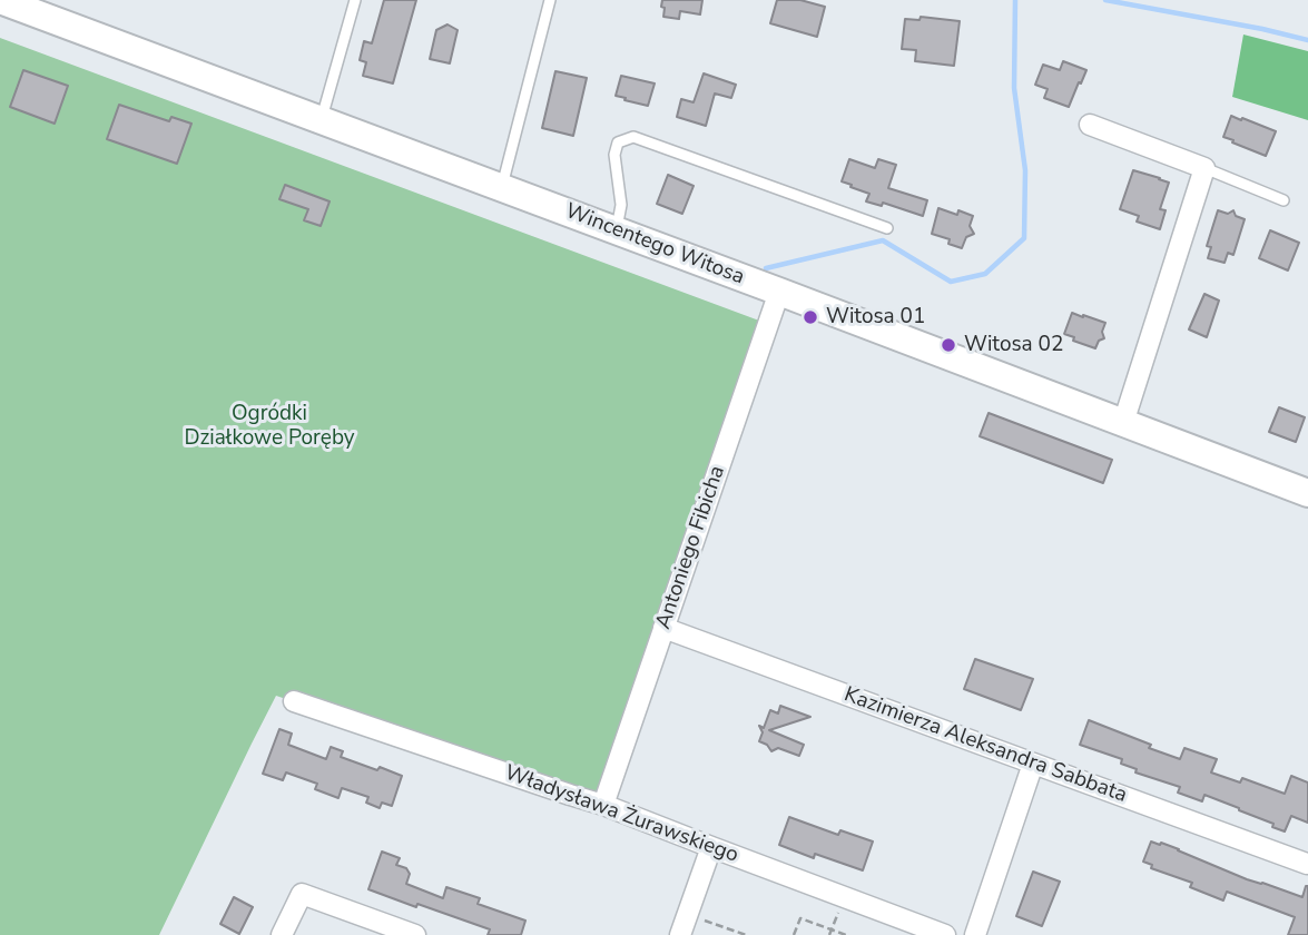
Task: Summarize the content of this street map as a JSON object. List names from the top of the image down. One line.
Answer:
{"streets":{"street":["Wincentego Witosa","Antoniego Fibicha","Kazimierza Aleksandra Sabbata","Władysława Żurawskiego"]},"crossings":[["Wincentego Witosa","Antoniego Fibicha"],["Antoniego Fibicha","Kazimierza Aleksandra Sabbata"],["Antoniego Fibicha","Władysława Żurawskiego"]],"parks":["Ogródki Działkowe Poręby"],"places":["Witosa 01","Witosa 02"]}
